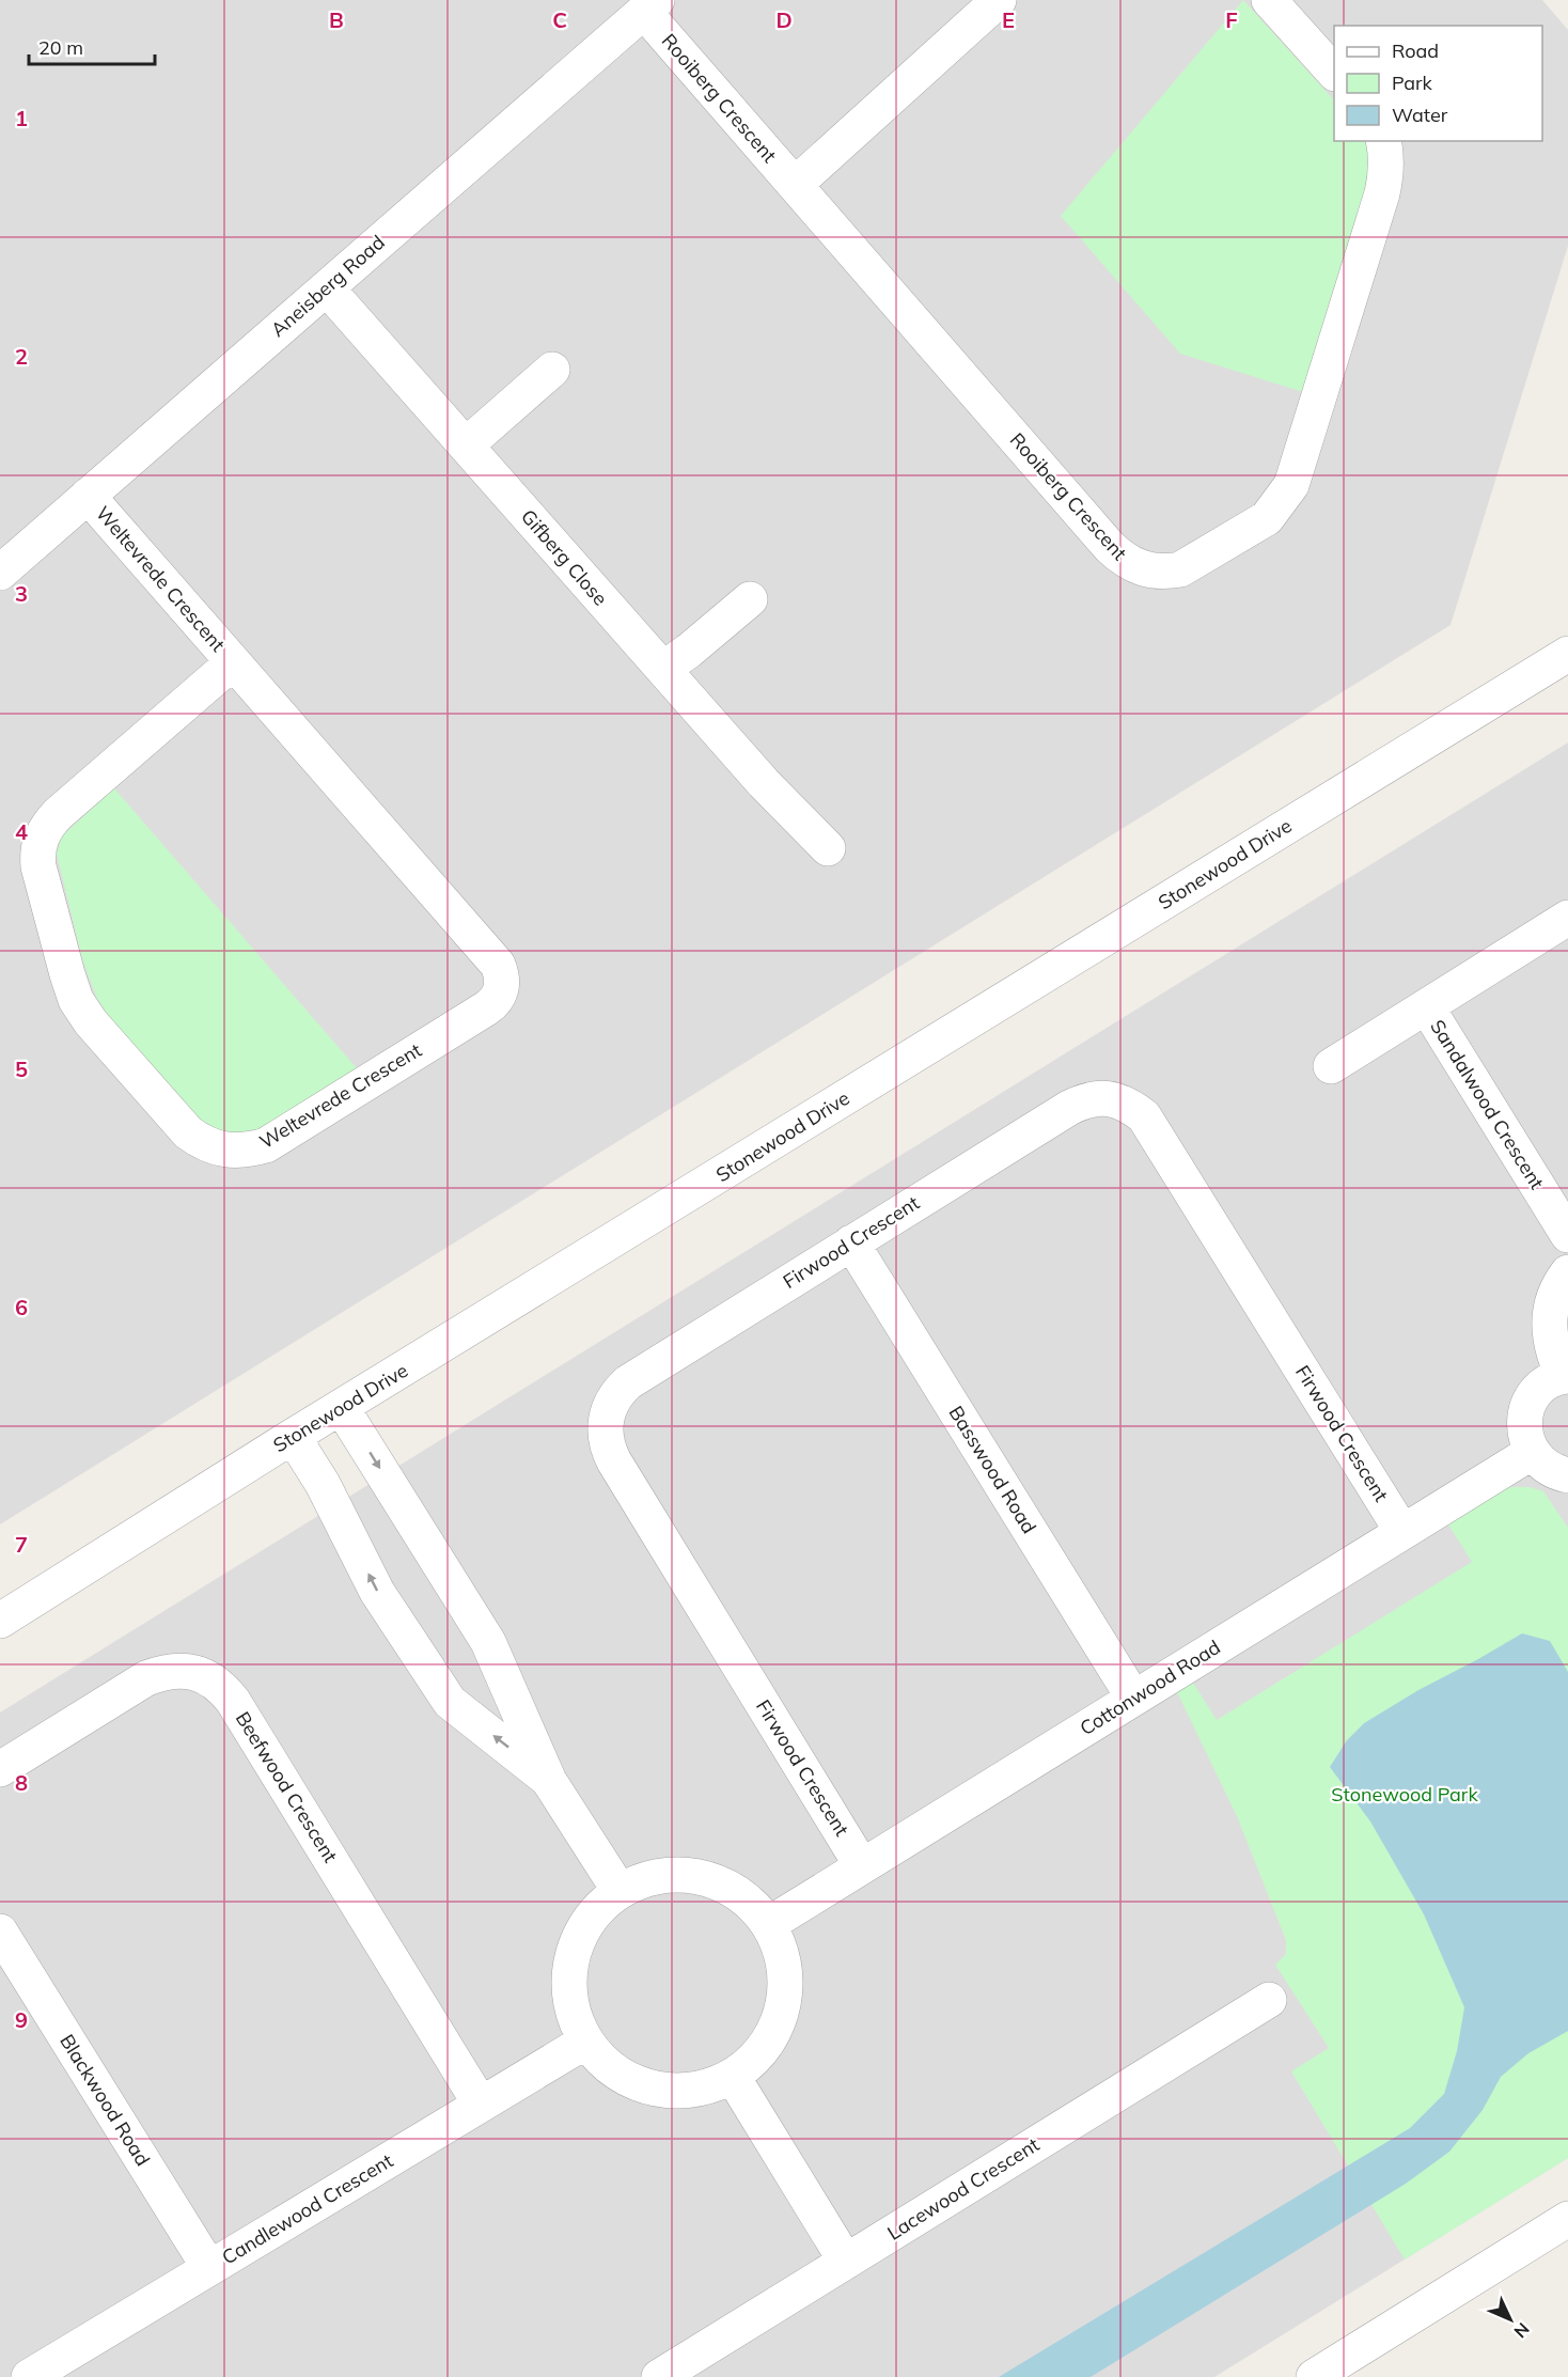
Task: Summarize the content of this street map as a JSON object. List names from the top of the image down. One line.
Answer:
{"streets":{"street":["Rooiberg Crescent","Aneisberg Road","Gifberg Close","Weltevrede Crescent","Stonewood Drive","Sandalwood Crescent","Firwood Crescent","Basswood Road","Cottonwood Road","Beefwood Crescent","Blackwood Road","Lacewood Crescent","Candlewood Crescent"]},"crossings":[["Rooiberg Crescent","Aneisberg Road"],["Aneisberg Road","Gifberg Close"],["Aneisberg Road","Weltevrede Crescent"],["Firwood Crescent","Basswood Road"],["Firwood Crescent","Cottonwood Road"],["Basswood Road","Cottonwood Road"],["Cottonwood Road","Candlewood Crescent"],["Beefwood Crescent","Candlewood Crescent"],["Blackwood Road","Candlewood Crescent"]],"parks":["Stonewood Park"],"legend":["Road","Park","Water"],"scale_bar":"20 m","north":"bottom right","grid":{"columns":["B","C","D","E","F"],"rows":["1","2","3","4","5","6","7","8","9"]}}
